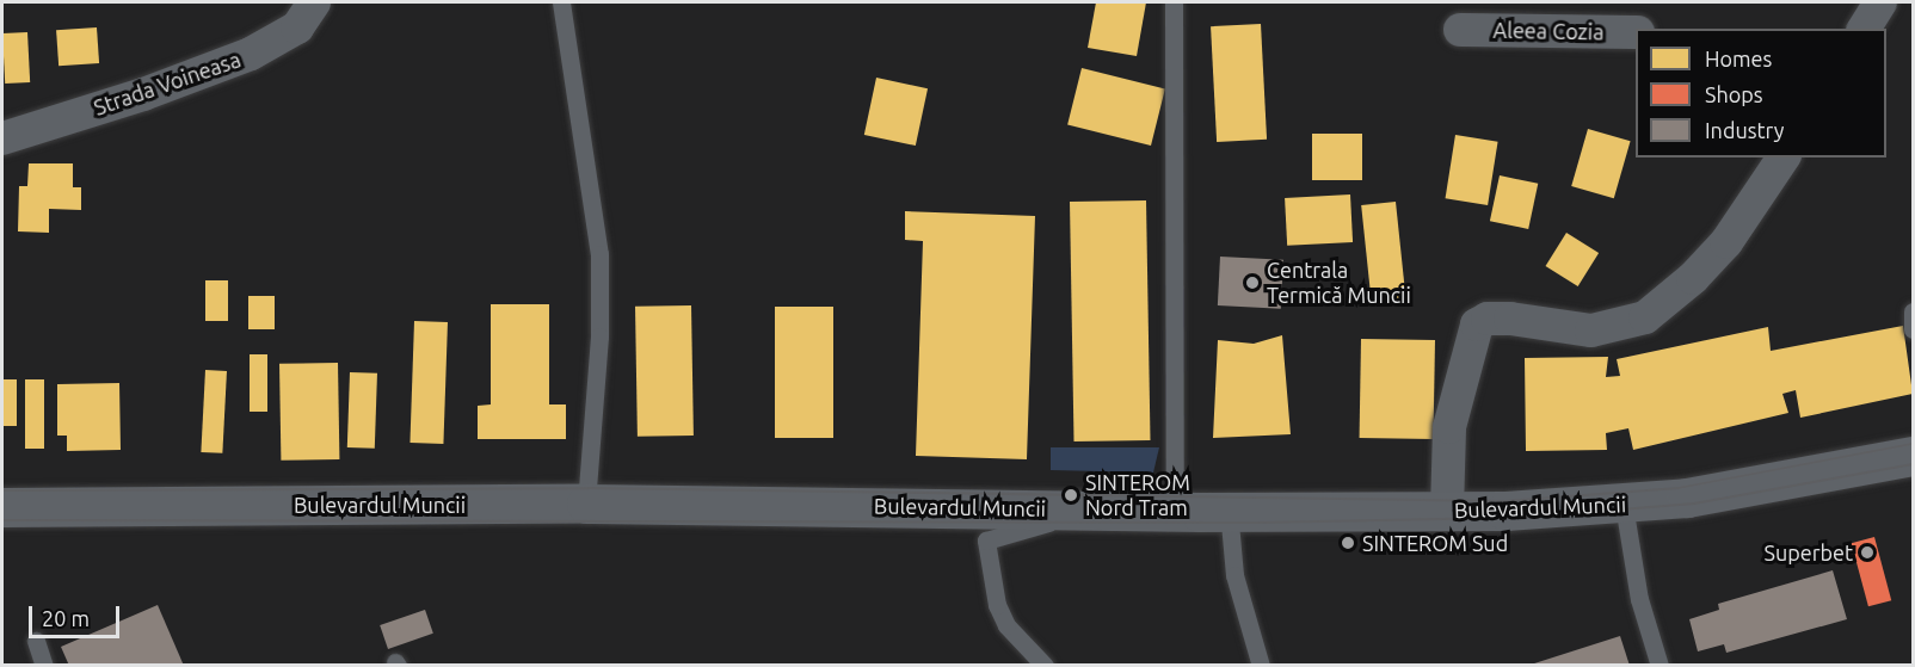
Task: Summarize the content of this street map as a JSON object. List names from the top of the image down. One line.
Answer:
{"streets":{"main road":["Bulevardul Muncii"],"street":["Aleea Cozia","Strada Voineasa"]},"places":["Centrala Termică Muncii","SINTEROM Nord Tram","SINTEROM Sud","Superbet"],"legend":["Homes","Shops","Industry"],"scale_bar":"20 m"}
